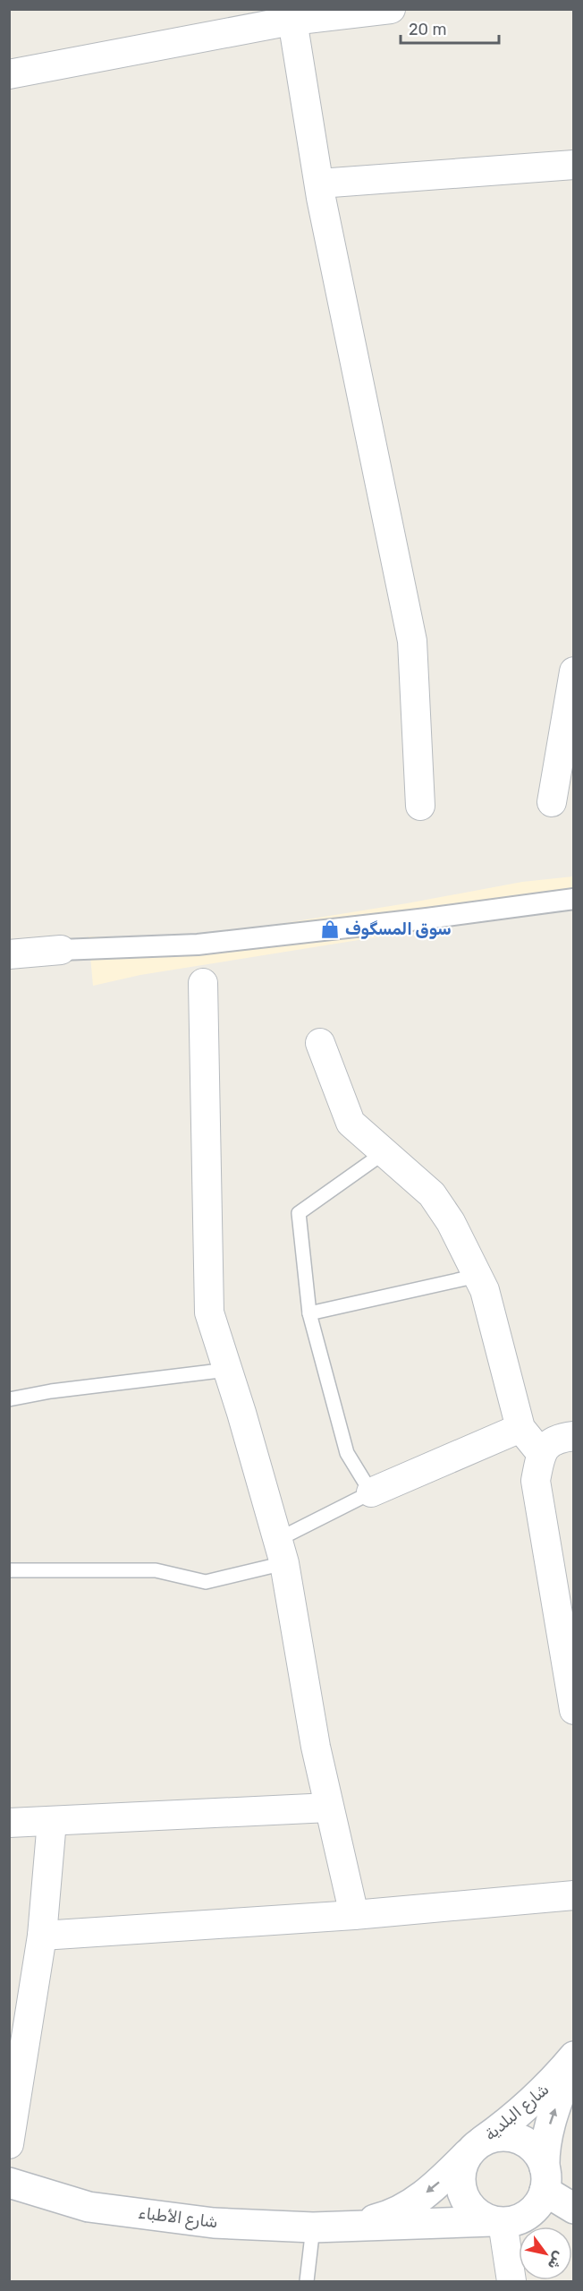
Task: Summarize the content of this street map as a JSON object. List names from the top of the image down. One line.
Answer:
{"streets":{"main road":["شارع البلدية","شارع الأطباء"]},"crossings":[["شارع البلدية","شارع الأطباء"]],"one_way":["شارع البلدية"],"places":{"shop":["سوق المسگوف"]},"scale_bar":"20 m","north":"bottom right"}
